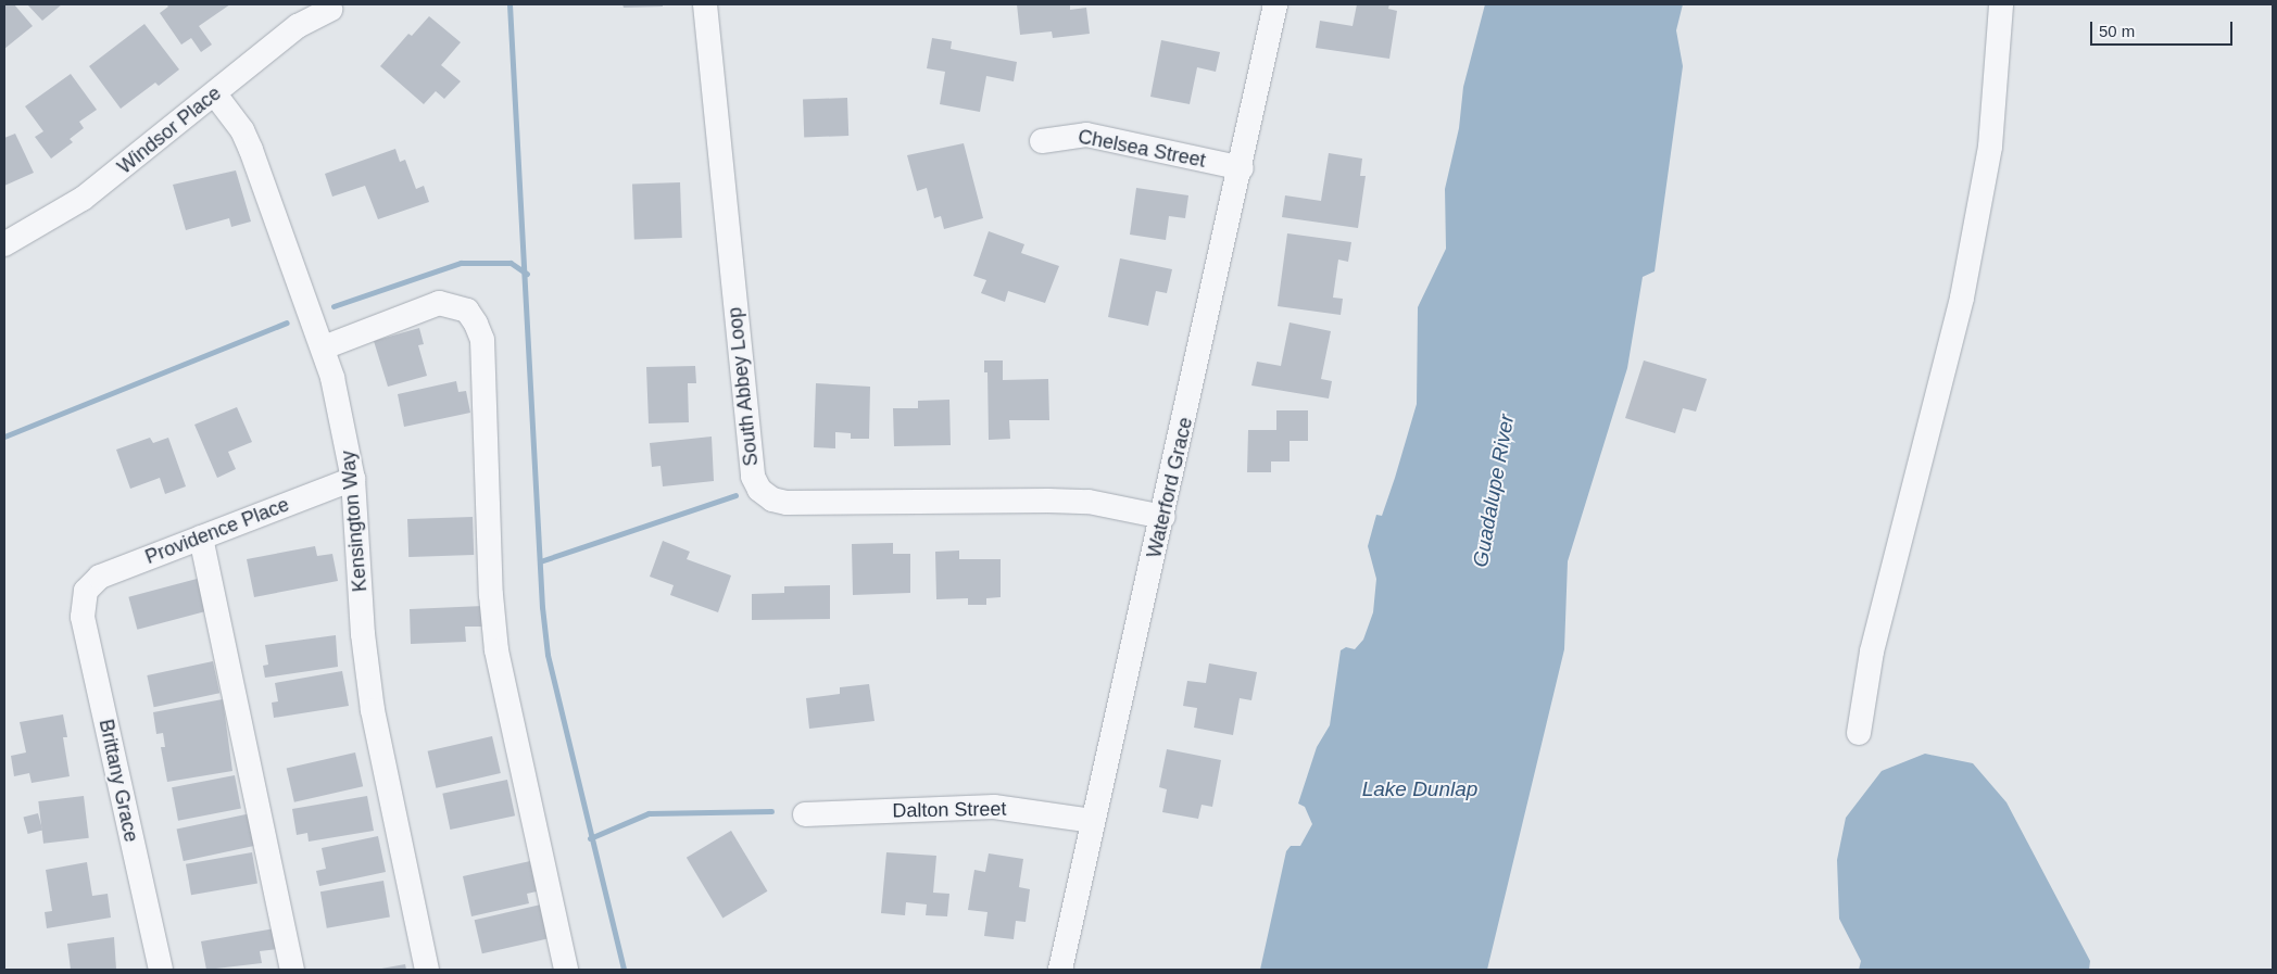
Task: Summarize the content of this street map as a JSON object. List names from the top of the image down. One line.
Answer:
{"streets":{"street":["Windsor Place","Chelsea Street","South Abbey Loop","Waterford Grace","Kensington Way","Providence Place","Brittany Grace","Dalton Street"]},"crossings":[["Windsor Place","Kensington Way"],["Chelsea Street","Waterford Grace"],["South Abbey Loop","Waterford Grace"],["Waterford Grace","Dalton Street"],["Kensington Way","Providence Place"],["Providence Place","Brittany Grace"]],"water":["Guadalupe River","Lake Dunlap"],"scale_bar":"50 m"}
